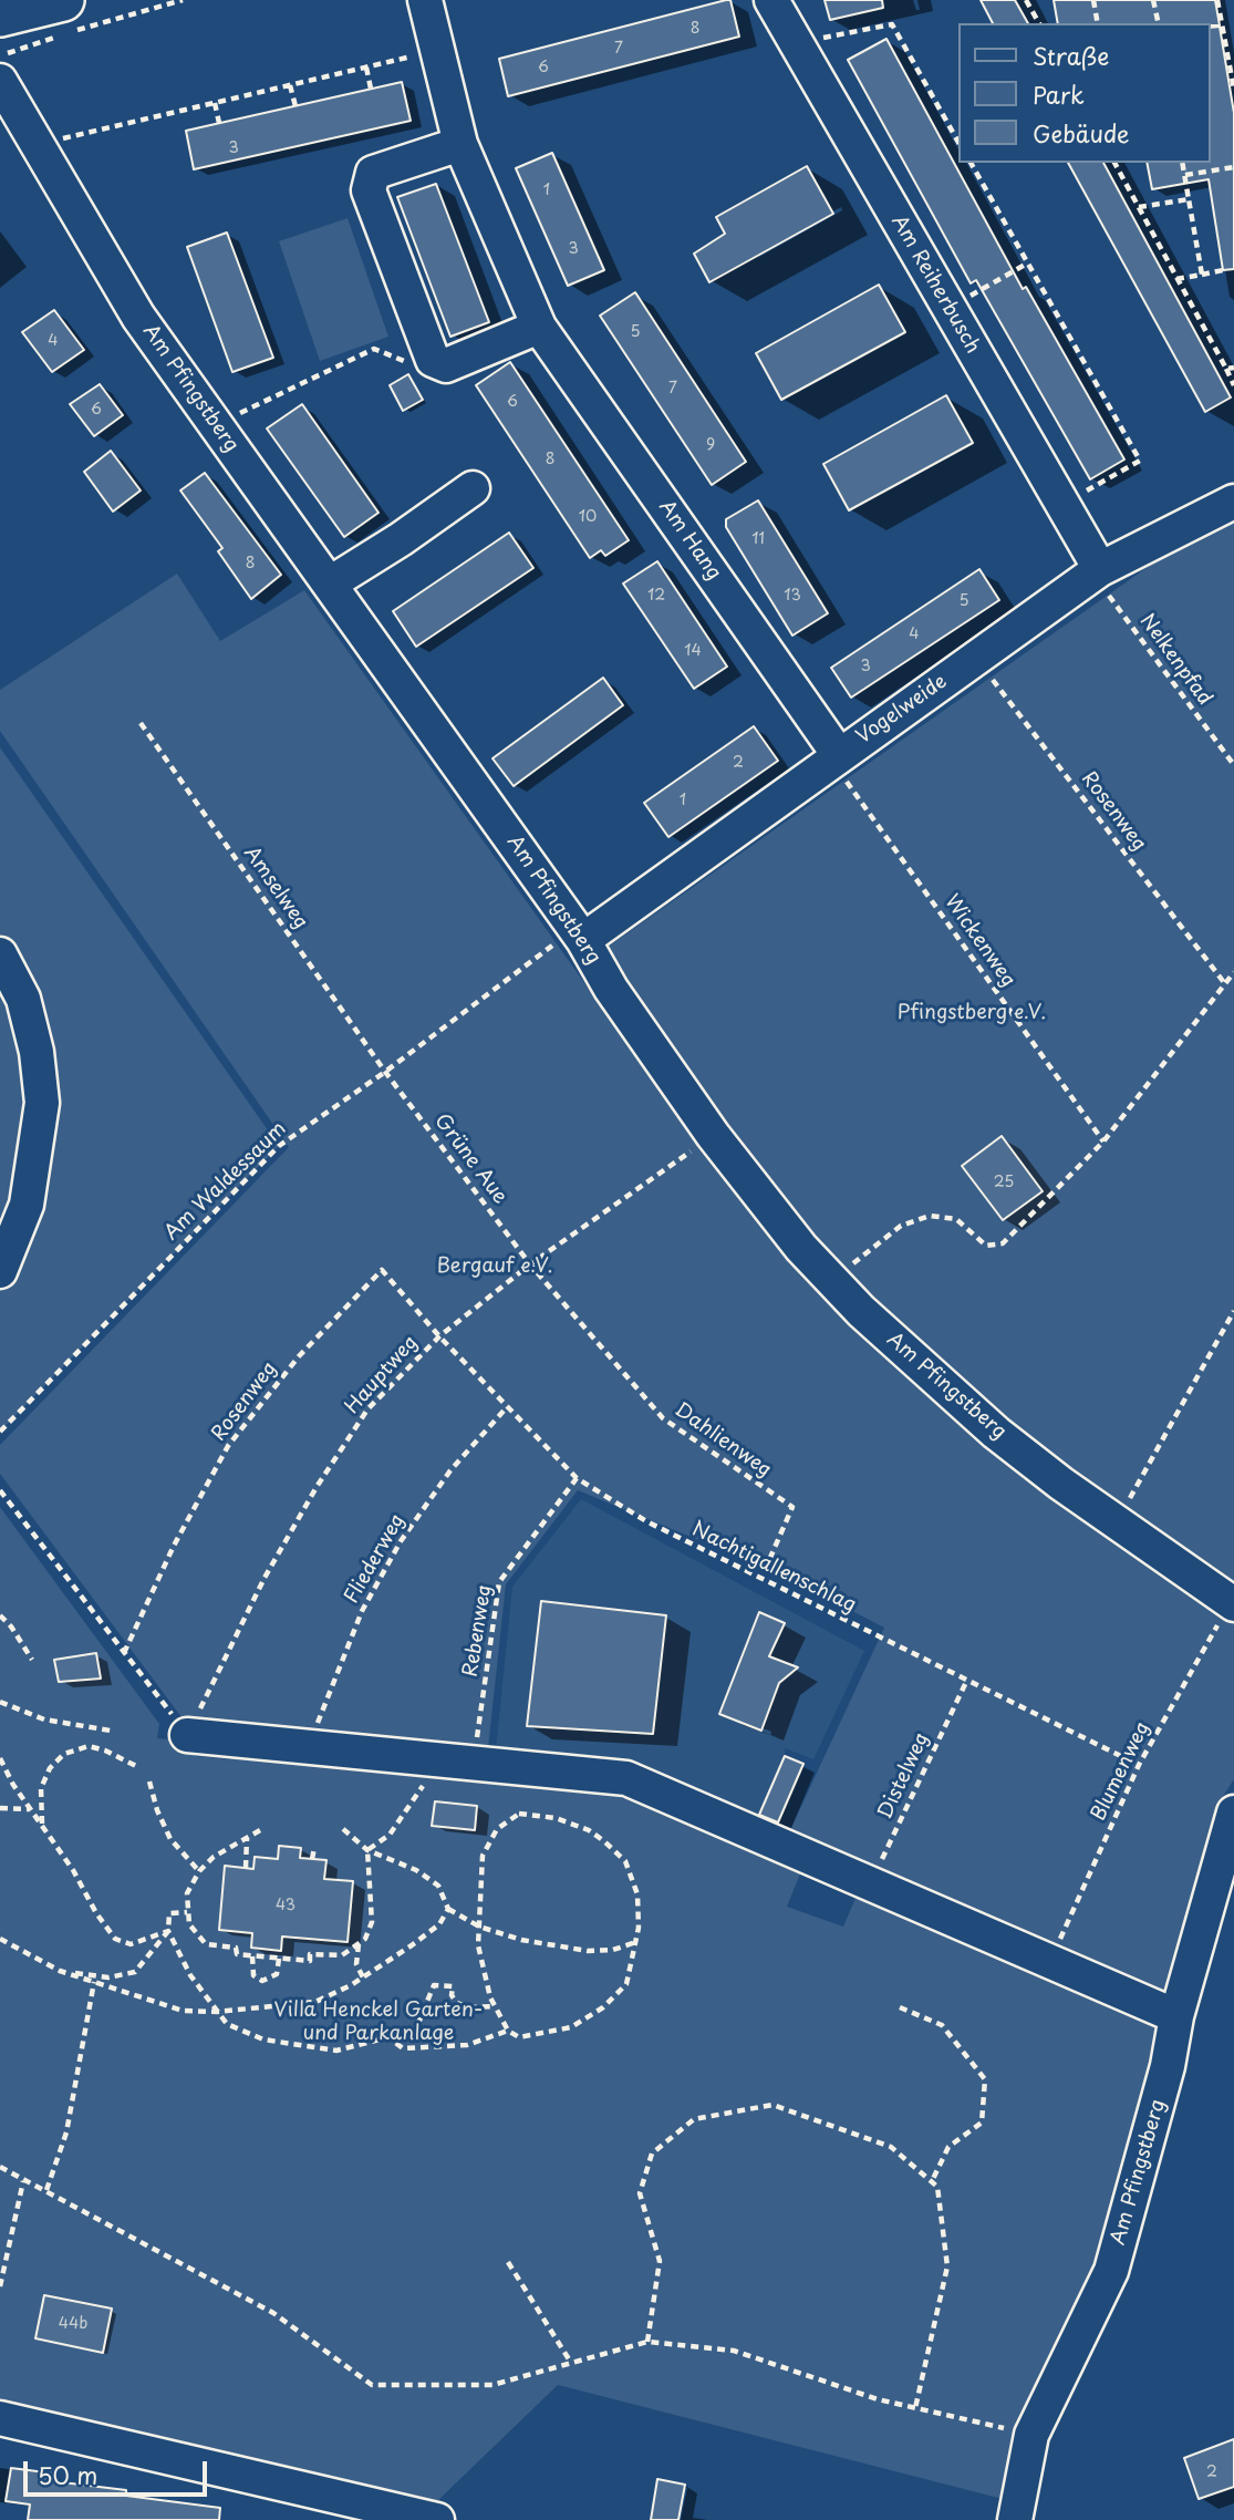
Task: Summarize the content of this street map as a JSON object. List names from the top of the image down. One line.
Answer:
{"streets":{"street":["Am Reiherbusch","Am Pfingstberg","Am Hang","Vogelweide"],"path":["Nelkenpfad","Rosenweg","Amselweg","Wickenweg","Grüne Aue","Am Waldessaum","Hauptweg","Dahlienweg","Fliederweg","Nachtigallenschlag","Rebenweg","Blumenweg","Distelweg"]},"crossings":[["Am Reiherbusch","Nelkenpfad"],["Am Reiherbusch","Vogelweide"],["Am Pfingstberg","Vogelweide"],["Am Pfingstberg","Am Waldessaum"],["Am Pfingstberg","Hauptweg"],["Am Pfingstberg","Blumenweg"],["Am Hang","Vogelweide"],["Am Hang","Wickenweg"],["Nelkenpfad","Vogelweide"],["Vogelweide","Rosenweg"],["Vogelweide","Wickenweg"],["Vogelweide","Am Waldessaum"],["Rosenweg","Hauptweg"],["Rosenweg","Nachtigallenschlag"],["Amselweg","Grüne Aue"],["Amselweg","Am Waldessaum"],["Grüne Aue","Am Waldessaum"],["Grüne Aue","Hauptweg"],["Grüne Aue","Dahlienweg"],["Hauptweg","Dahlienweg"],["Hauptweg","Nachtigallenschlag"],["Dahlienweg","Nachtigallenschlag"],["Fliederweg","Nachtigallenschlag"],["Nachtigallenschlag","Rebenweg"],["Nachtigallenschlag","Blumenweg"],["Nachtigallenschlag","Distelweg"]],"parks":["Pfingstberg e.V.","Bergauf e.V.","Villa Henckel Garten- und Parkanlage"],"house_numbers":["8","7","6","3","1","3","5","4","7","6","6","9","8","10","11","8","12","13","5","4","14","3","2","1","25","43","44b","2"],"legend":["Straße","Park","Gebäude"],"scale_bar":"50 m"}
